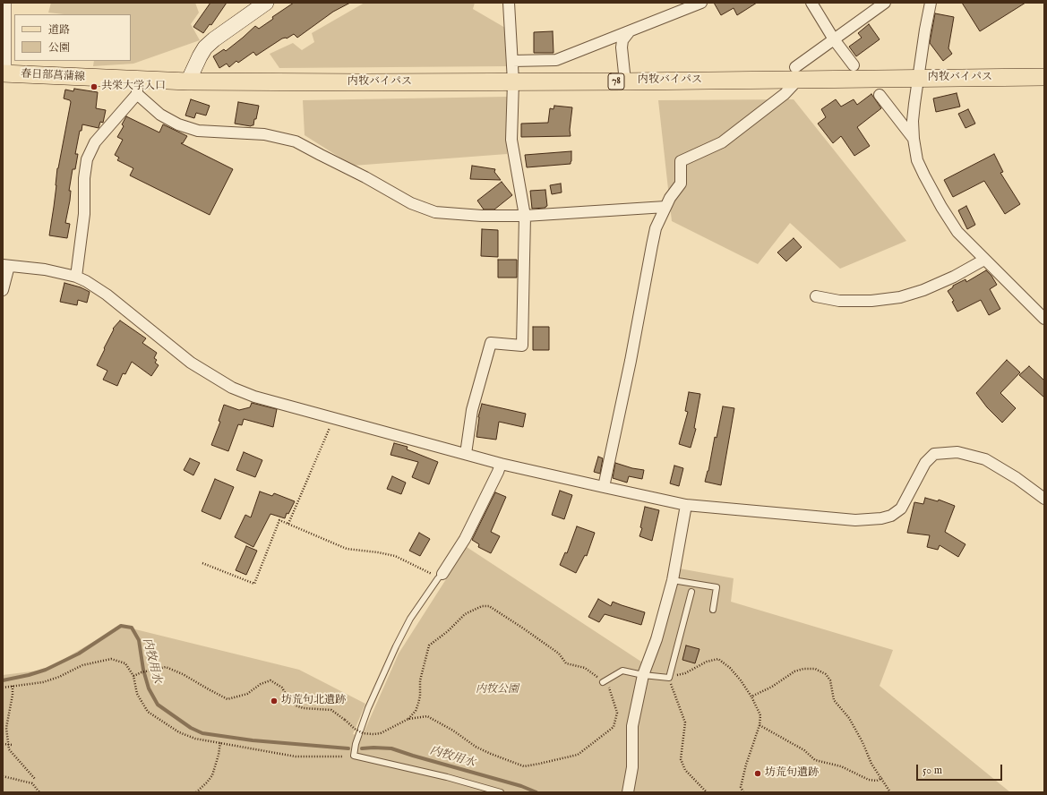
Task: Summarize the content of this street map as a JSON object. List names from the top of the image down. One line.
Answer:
{"streets":{"main road":["春日部菖蒲線","内牧バイパス","78"]},"crossings":[["春日部菖蒲線","内牧バイパス"]],"water":["内牧用水"],"parks":["内牧公園"],"places":["共栄大学入口","坊荒句北遺跡","坊荒句遺跡"],"legend":["道路","公園"],"scale_bar":"50 m"}
